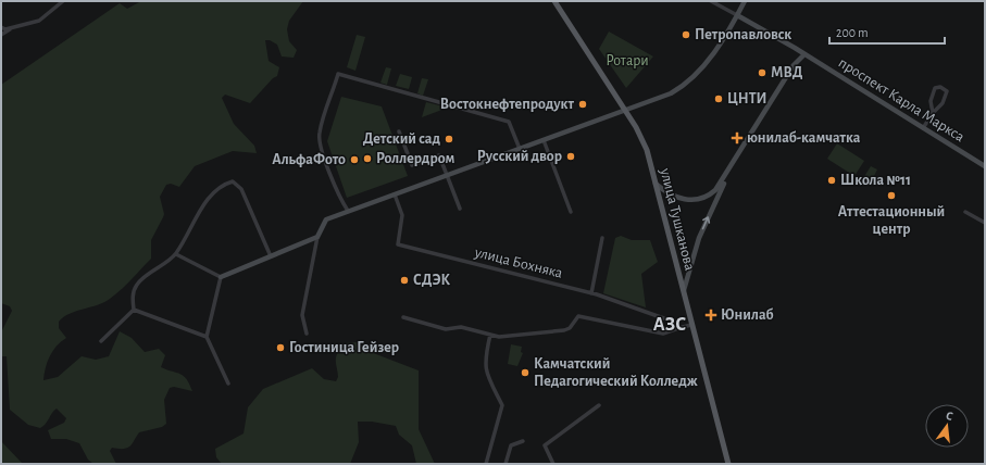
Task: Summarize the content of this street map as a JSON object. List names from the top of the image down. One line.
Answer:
{"streets":{"main road":["проспект Карла Маркса","улица Тушканова"],"street":["улица Бохняка"]},"districts":["АЗС"],"parks":["Ротари"],"places":{"other":["Петропавловск","МВД","ЦНТИ","Востокнефтепродукт","Детский сад","Русский двор","Роллердром","АльфаФото","Школа №11","Аттестационный центр","СДЭК","Гостиница Гейзер","Камчатский Педагогический Колледж"],"health":["юнилаб-камчатка","Юнилаб"]},"scale_bar":"200 m","north":"top"}
